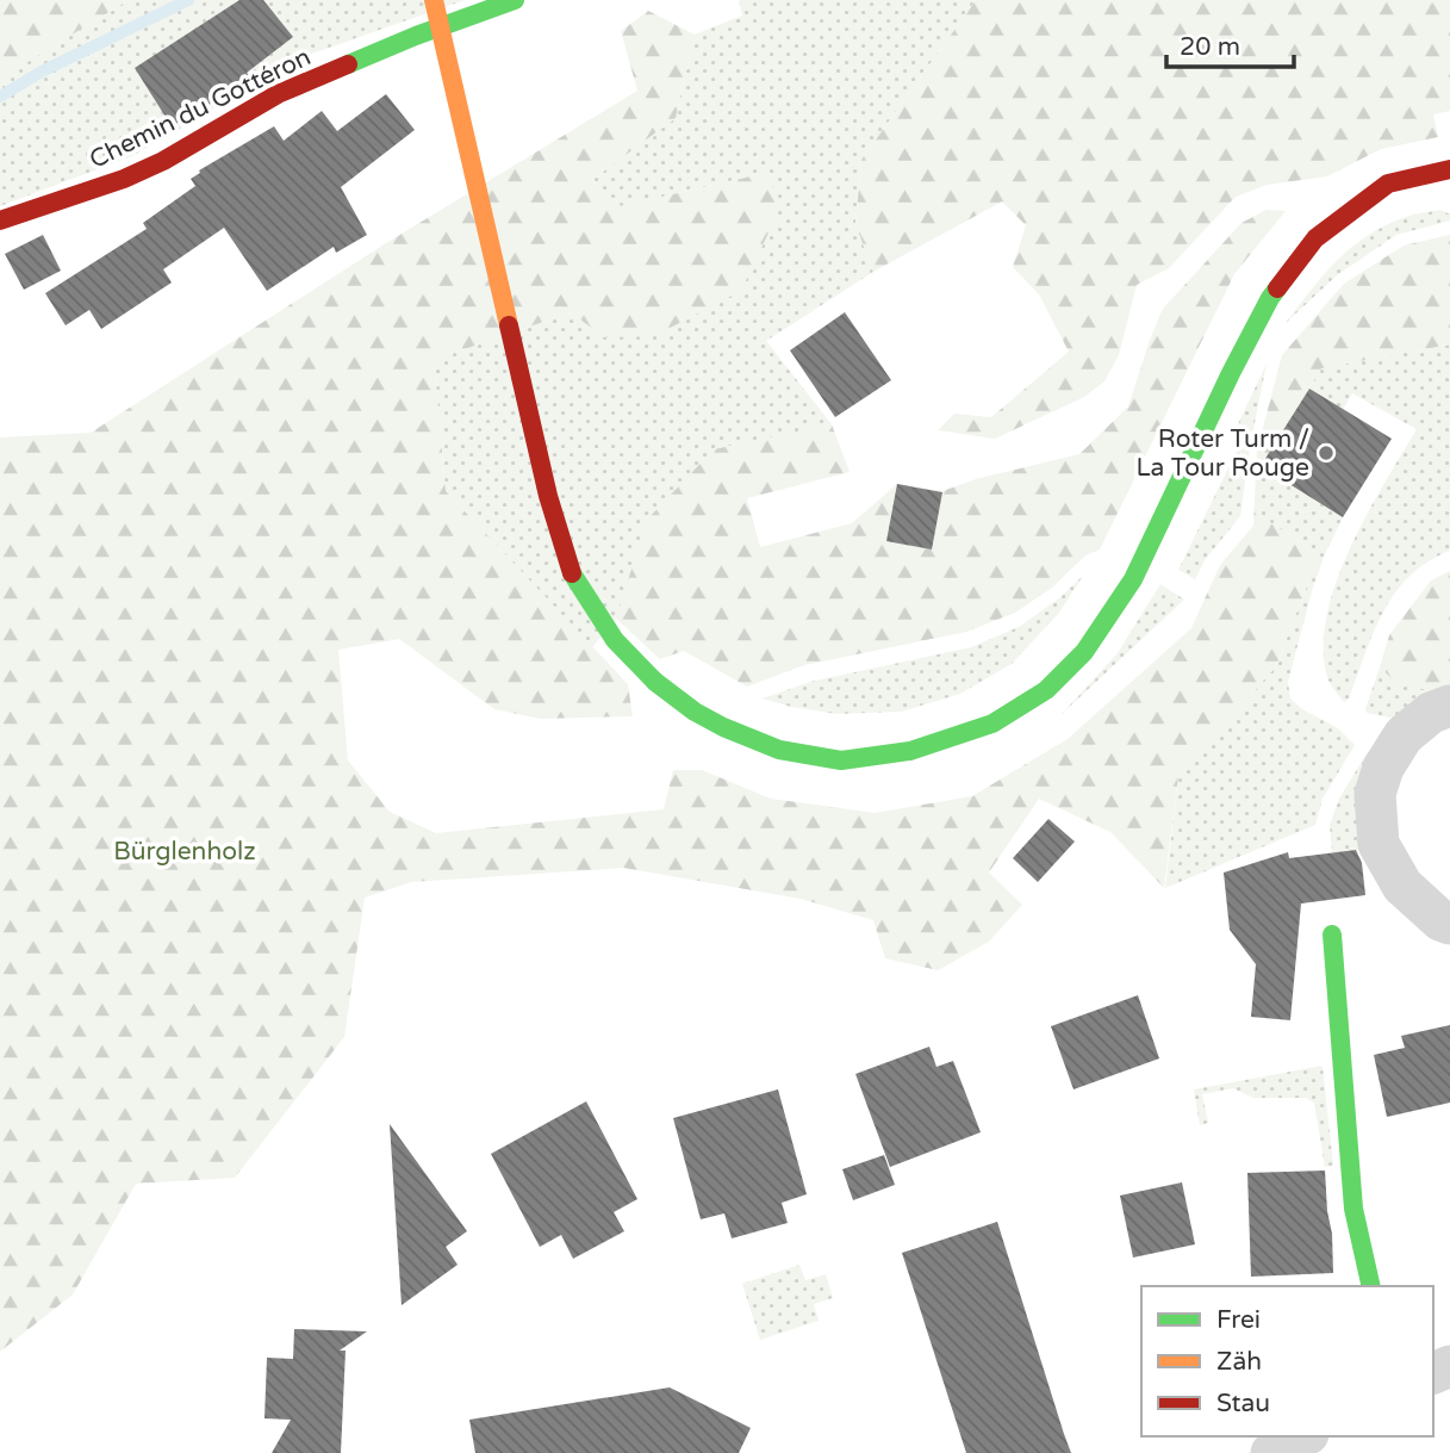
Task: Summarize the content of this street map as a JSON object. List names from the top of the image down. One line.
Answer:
{"streets":{"main road":["Chemin du Gottéron"]},"parks":["Bürglenholz"],"places":["Roter Turm / La Tour Rouge"],"legend":["Frei","Zäh","Stau"],"scale_bar":"20 m"}
